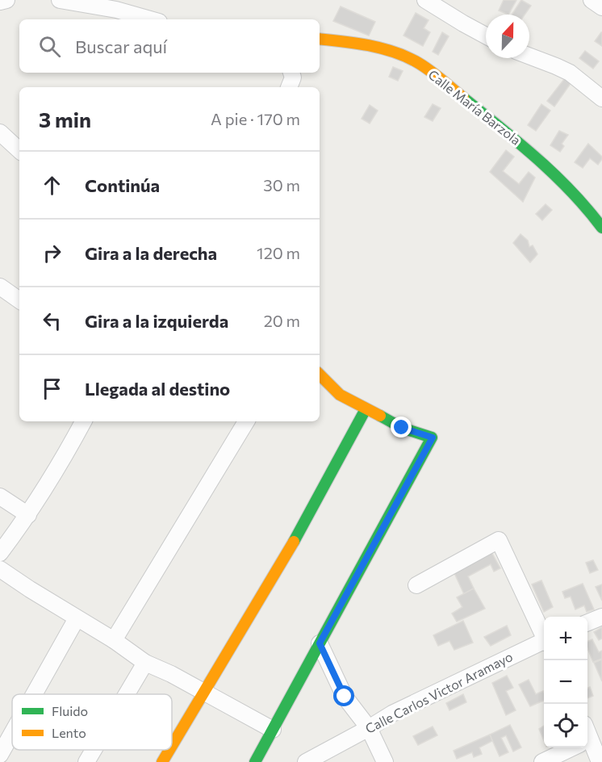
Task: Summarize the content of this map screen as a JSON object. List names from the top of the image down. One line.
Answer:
{"streets":{"street":["Calle María Barzola","Calle Carlos Victor Aramayo"]},"legend":["Fluido","Lento"],"north":"top","page":{"search":"Buscar aquí","heading":["3 min","A pie · 170 m"],"list":[["Continúa","30 m"],["Gira a la derecha","120 m"],["Gira a la izquierda","20 m"],"Llegada al destino"],"map_buttons":["+","−"]}}
